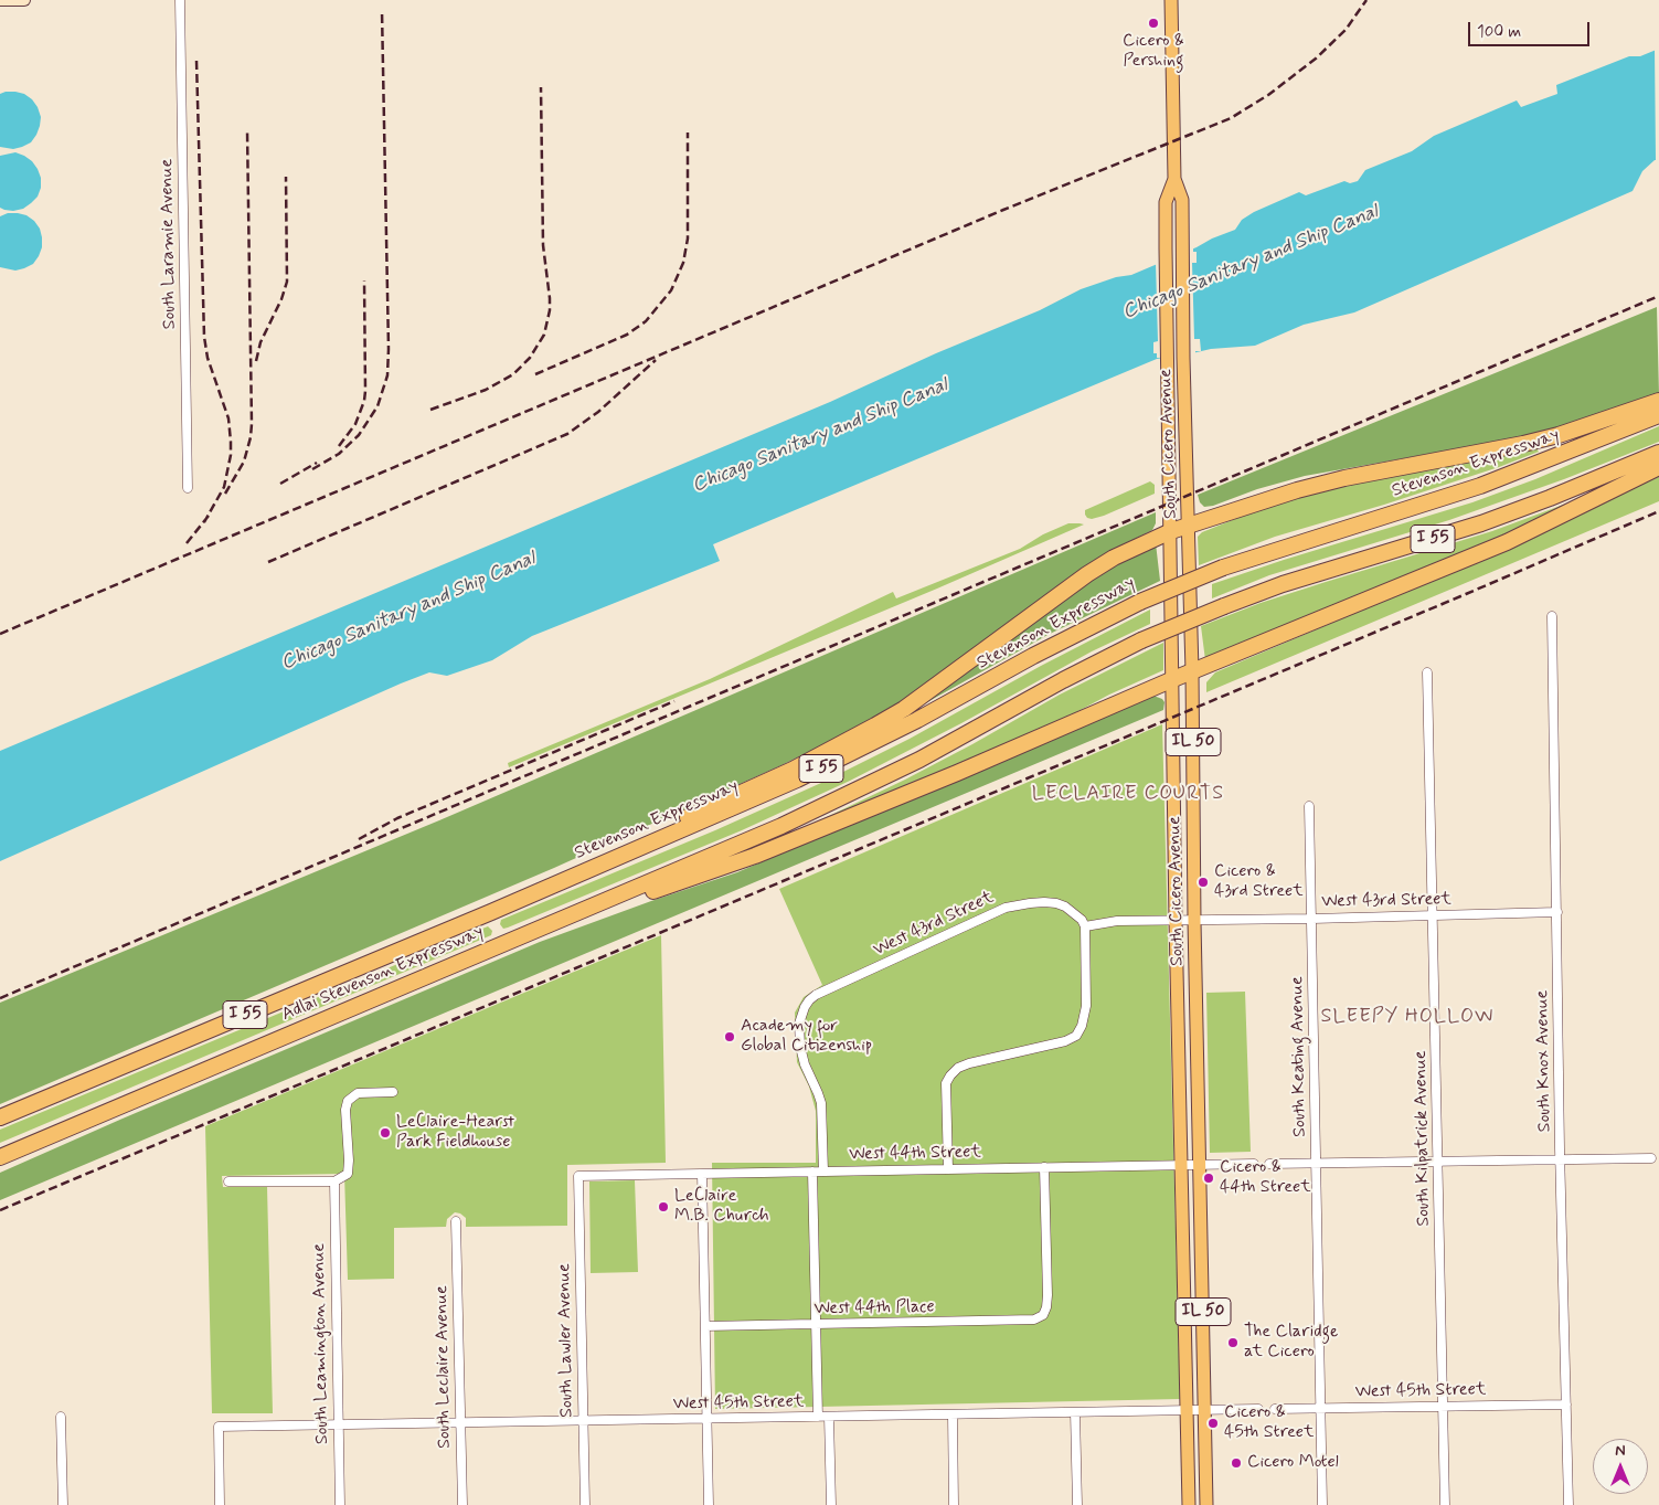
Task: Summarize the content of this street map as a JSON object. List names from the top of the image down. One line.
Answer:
{"streets":{"highway":["Stevenson Expressway","I 55","Adlai Stevenson Expressway"],"main road":["South Cicero Avenue","IL 50"],"street":["South Laramie Avenue","West 43rd Street","South Keating Avenue","South Knox Avenue","South Kilpatrick Avenue","West 44th Street","West 44th Place","South Lawler Avenue","South Leamington Avenue","South Leclaire Avenue","West 45th Street"]},"crossings":[["South Cicero Avenue","West 43rd Street"],["South Cicero Avenue","West 44th Street"],["South Cicero Avenue","West 45th Street"],["I 55","Adlai Stevenson Expressway"],["West 43rd Street","South Keating Avenue"],["West 43rd Street","South Knox Avenue"],["West 43rd Street","South Kilpatrick Avenue"],["West 43rd Street","West 44th Street"],["South Keating Avenue","West 45th Street"],["South Knox Avenue","West 45th Street"],["South Kilpatrick Avenue","West 45th Street"],["West 44th Street","West 44th Place"],["West 44th Street","South Lawler Avenue"],["South Lawler Avenue","West 45th Street"],["South Leamington Avenue","West 45th Street"],["South Leclaire Avenue","West 45th Street"]],"districts":["LECLAIRE COURTS","SLEEPY HOLLOW"],"water":["Chicago Sanitary and Ship Canal"],"places":["Cicero & Pershing","Cicero & 43rd Street","Academy for Global Citizenship","LeClaire-Hearst Park Fieldhouse","Cicero & 44th Street","LeClaire M.B. Church","The Claridge at Cicero","Cicero & 45th Street","Cicero Motel"],"scale_bar":"100 m","north":"top"}
